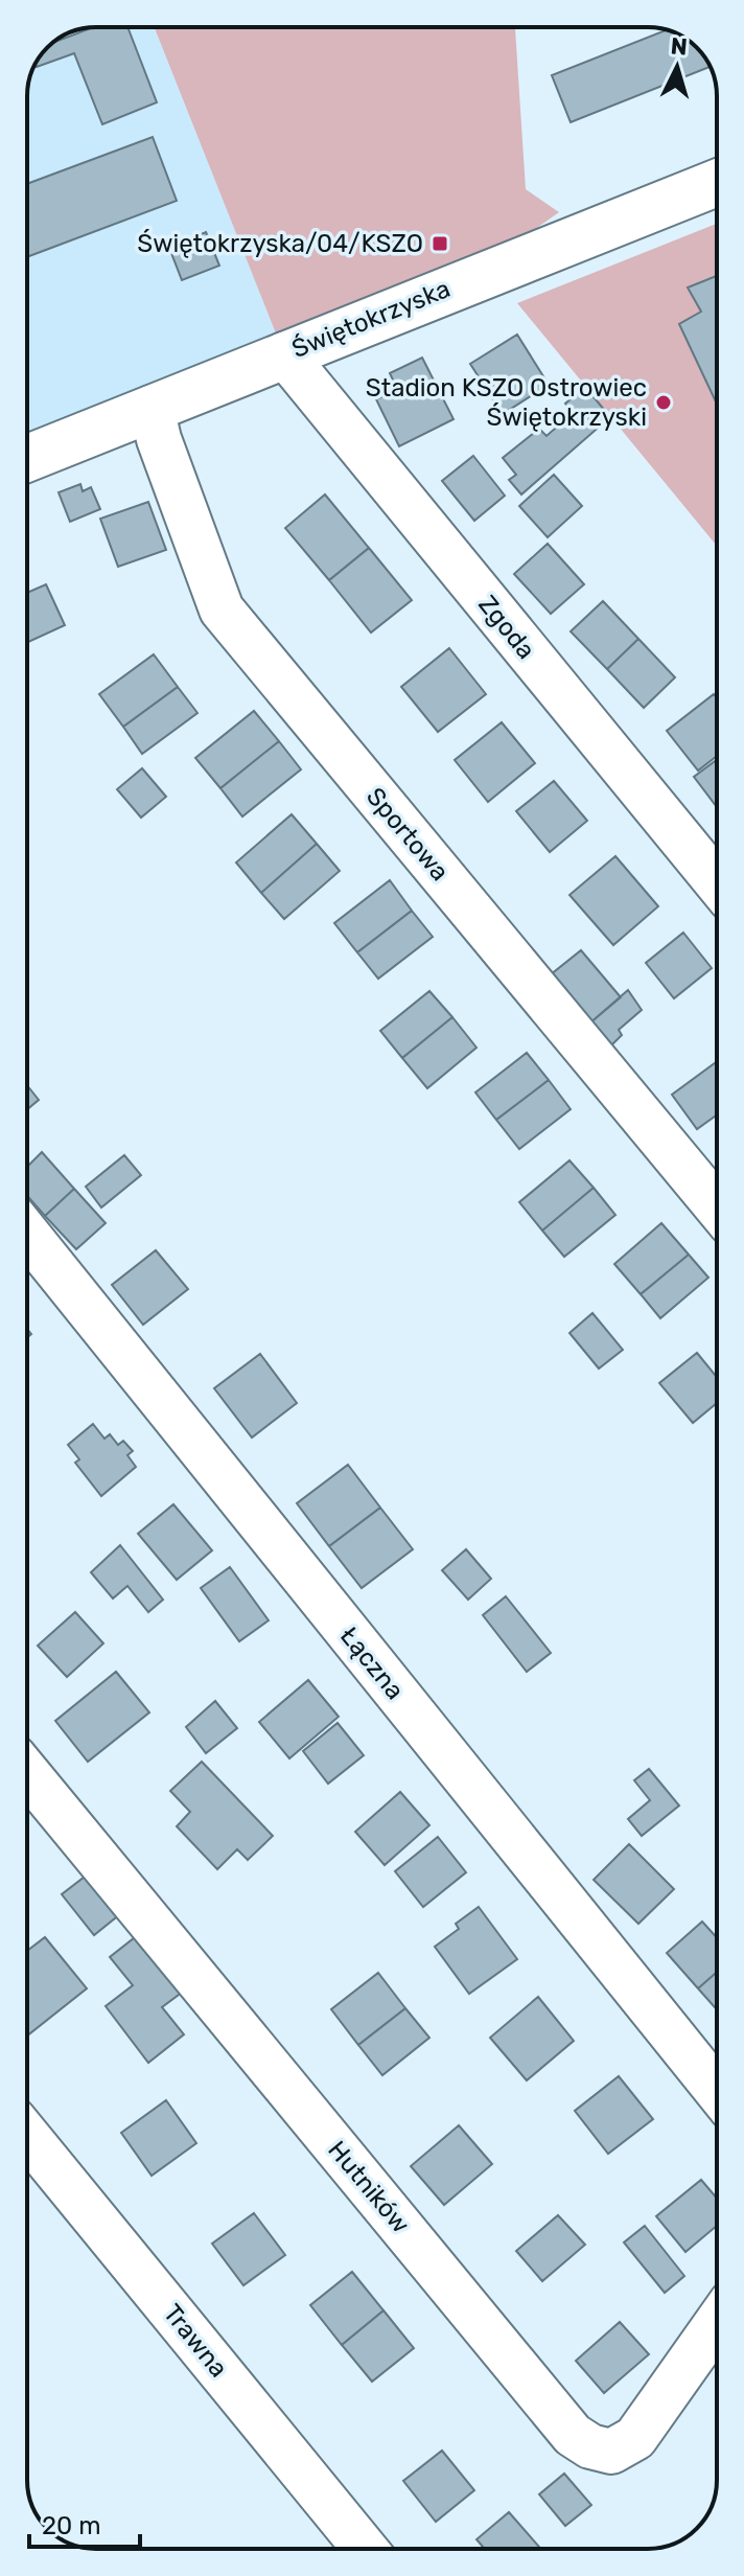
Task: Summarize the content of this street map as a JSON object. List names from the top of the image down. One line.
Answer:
{"streets":{"street":["Świętokrzyska","Zgoda","Sportowa","Łączna","Hutników","Trawna"]},"crossings":[["Świętokrzyska","Zgoda"],["Świętokrzyska","Sportowa"]],"places":{"transit":["Świętokrzyska/04/KSZO"],"other":["Stadion KSZO Ostrowiec Świętokrzyski"]},"scale_bar":"20 m","north":"top"}
